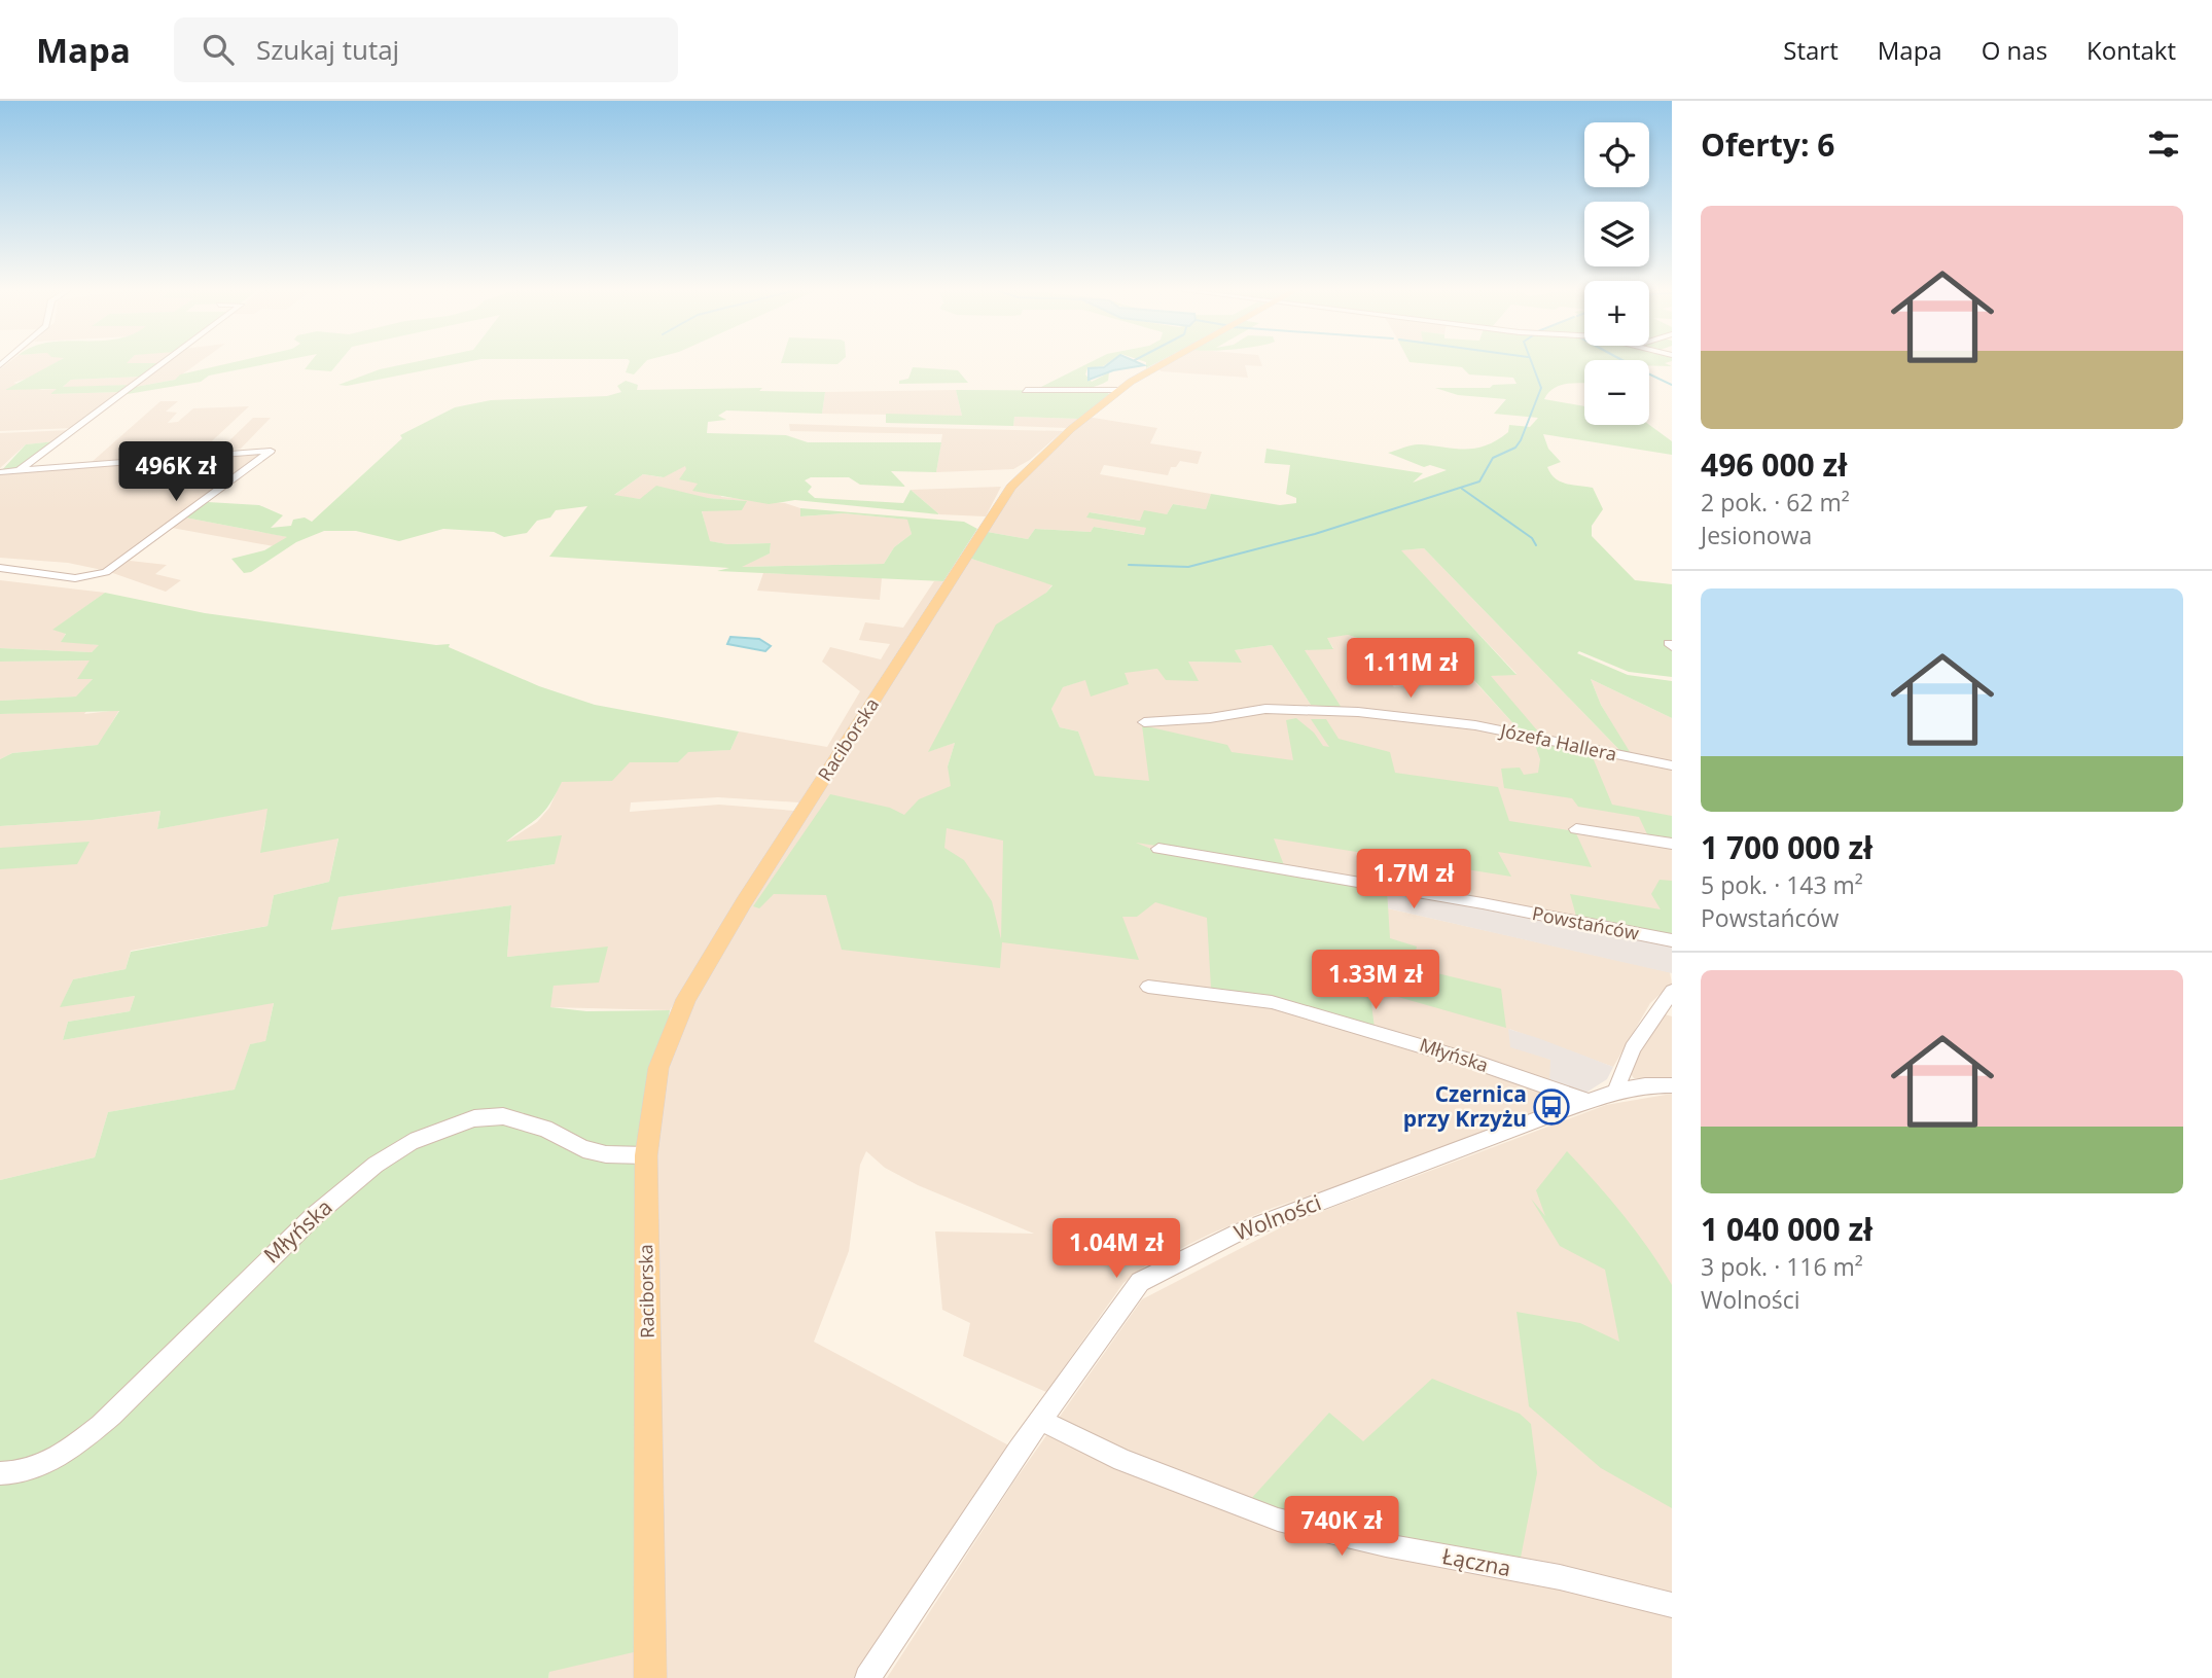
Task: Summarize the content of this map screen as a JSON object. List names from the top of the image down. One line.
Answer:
{"streets":{"main road":["Raciborska"],"street":["Józefa Hallera","Powstańców","Młyńska","Wolności","Łączna"]},"crossings":[["Raciborska","Młyńska"],["Młyńska","Wolności"],["Wolności","Łączna"]],"places":{"bus stop":["Czernica przy Krzyżu"]},"page":{"header":"Mapa","search":"Szukaj tutaj","nav":["Start","Mapa","O nas","Kontakt"],"heading":"Oferty: 6","map_buttons":["+","−"],"list":[{"name":"496 000 zł","note":"2 pok. · 62 m² · Jesionowa"},{"name":"1 700 000 zł","note":"5 pok. · 143 m² · Powstańców"},{"name":"1 040 000 zł","note":"3 pok. · 116 m² · Wolności"}],"price":["496K zł","1.11M zł","1.7M zł","1.33M zł","1.04M zł","740K zł"]}}
